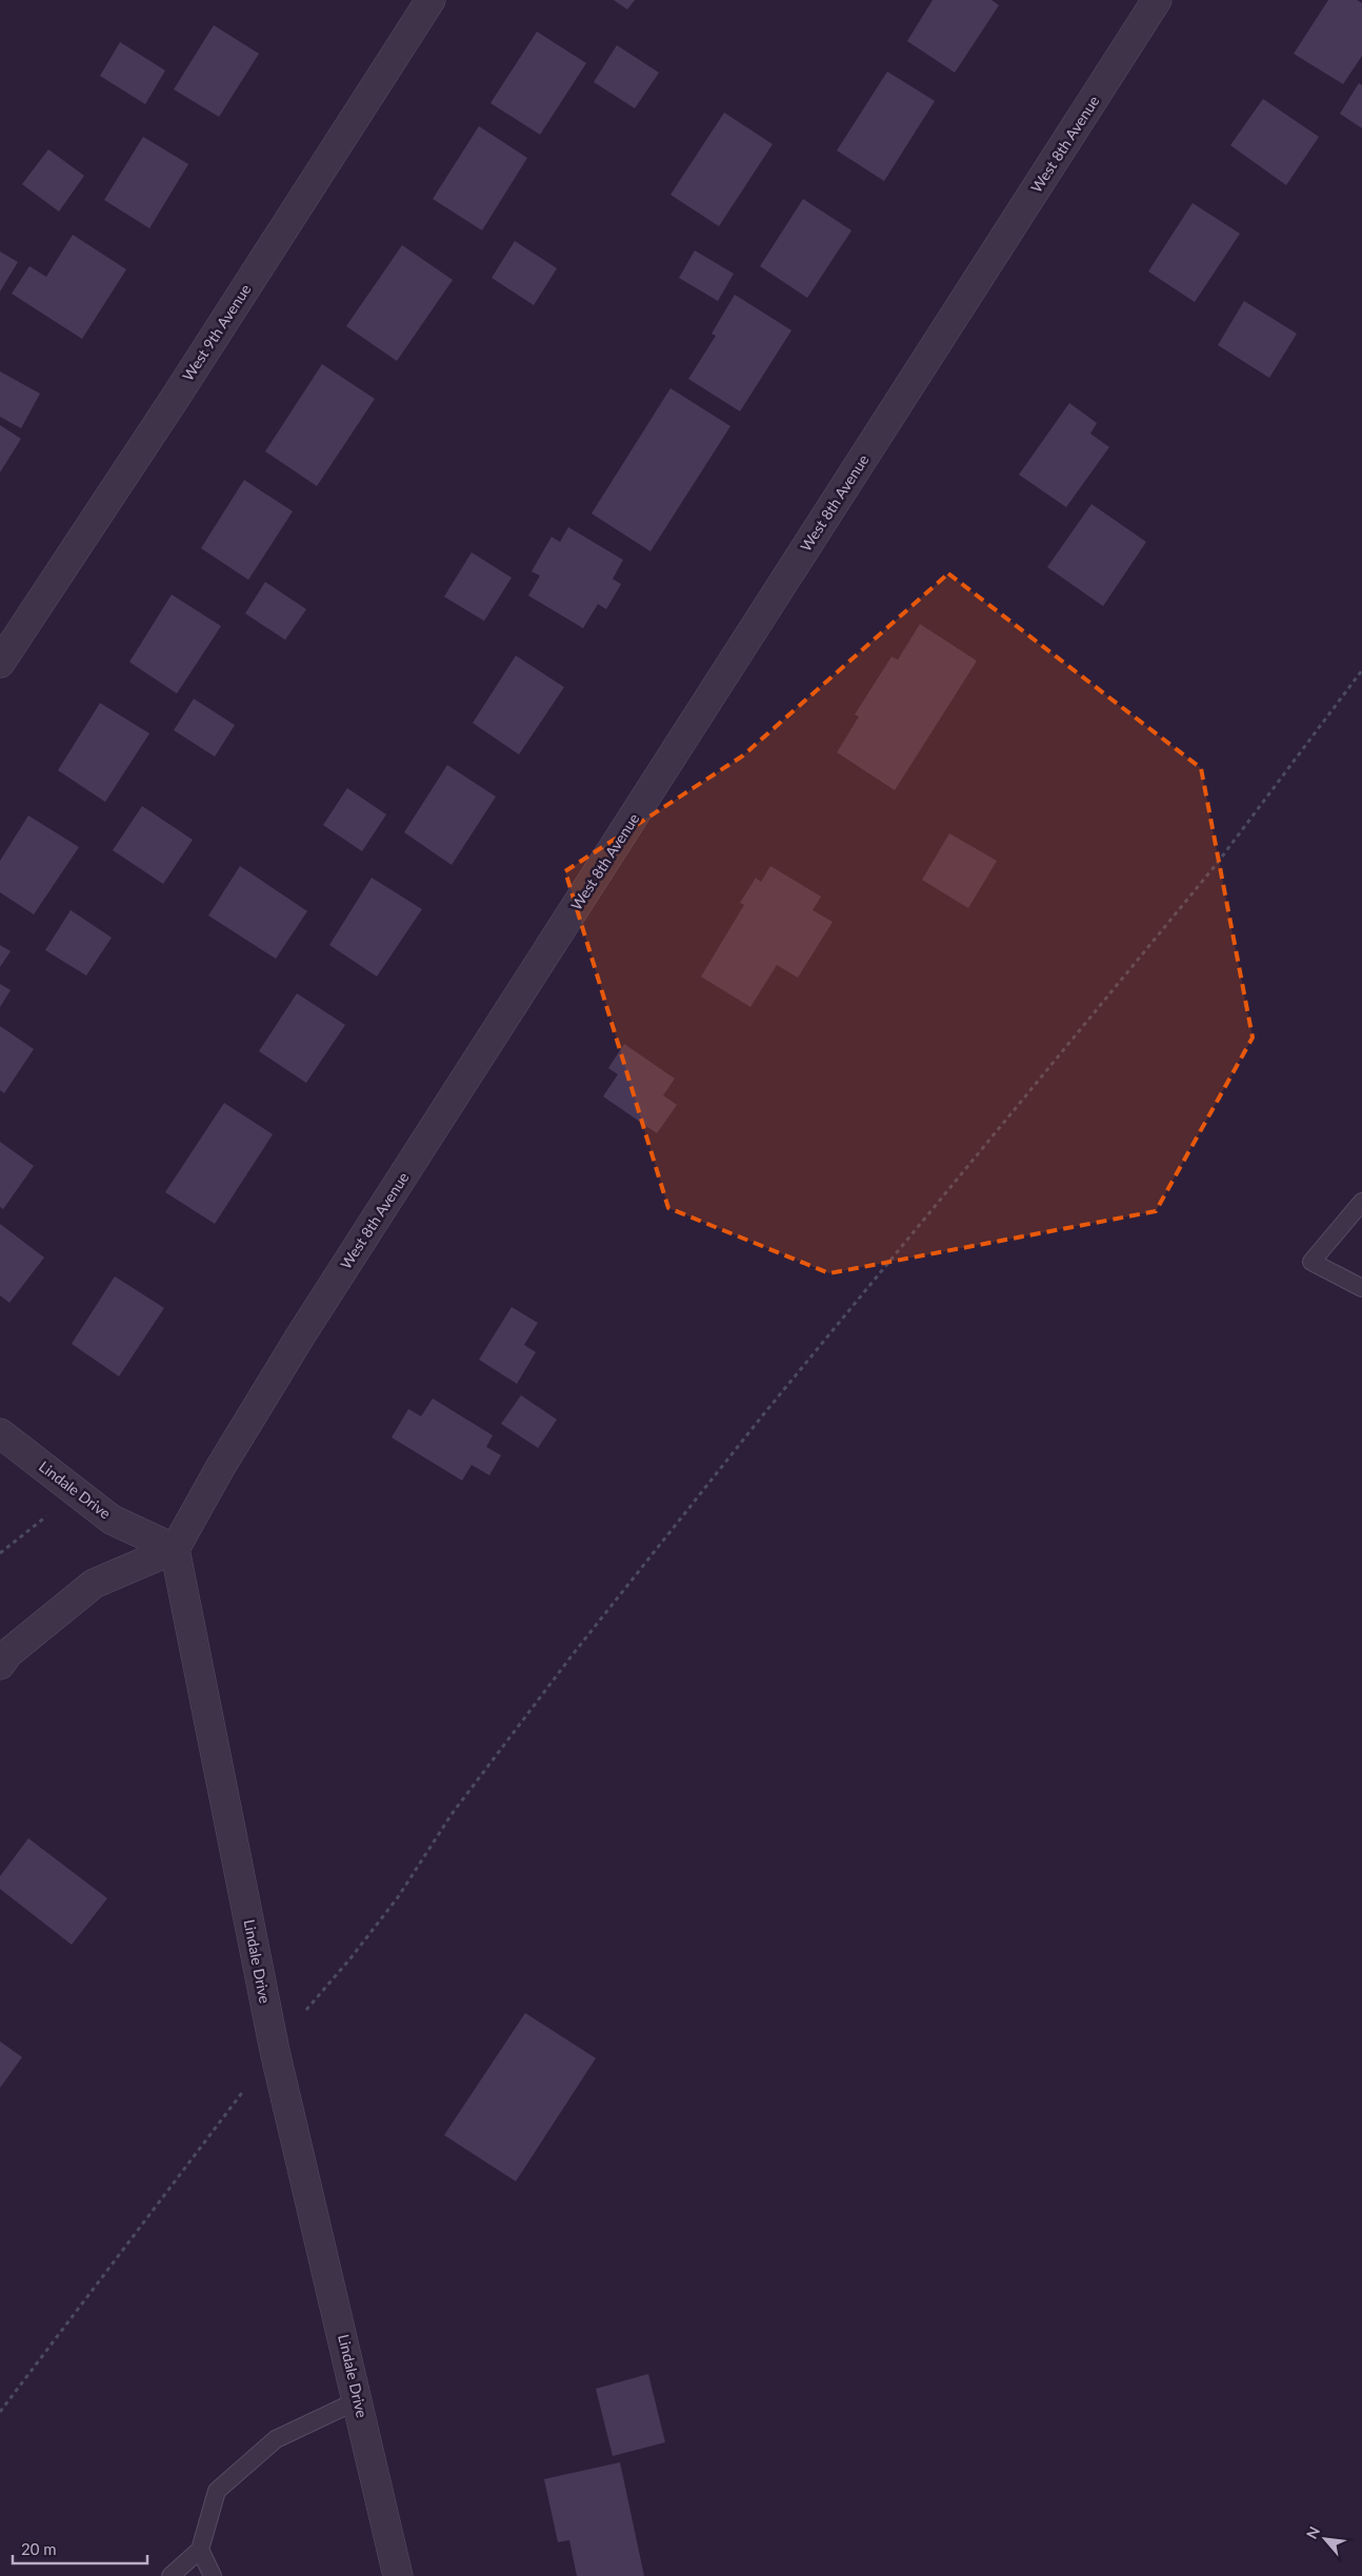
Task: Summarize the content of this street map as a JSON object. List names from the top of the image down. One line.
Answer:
{"streets":{"street":["West 8th Avenue","West 9th Avenue","Lindale Drive"]},"crossings":[["West 8th Avenue","Lindale Drive"]],"scale_bar":"20 m","north":"top left"}
